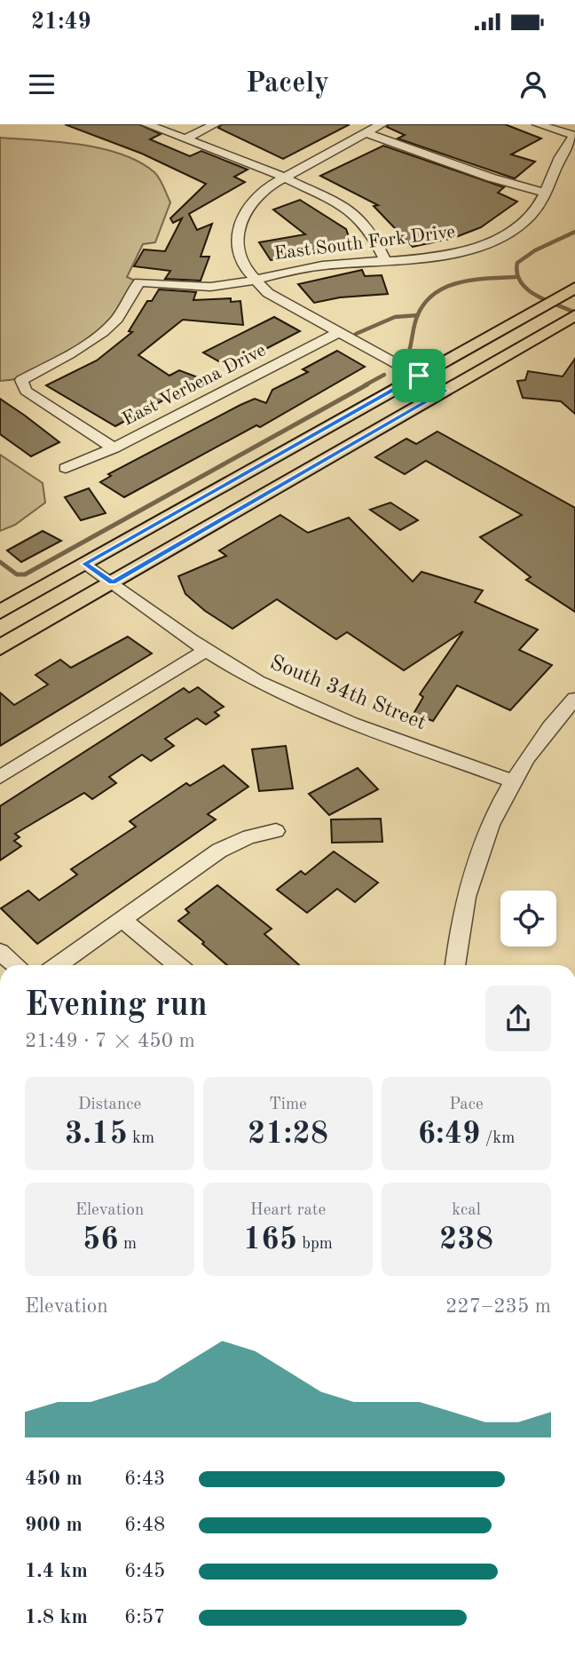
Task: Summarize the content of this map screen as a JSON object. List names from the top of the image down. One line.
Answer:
{"streets":{"street":["East South Fork Drive","East Verbena Drive","South 34th Street"]},"crossings":[["East South Fork Drive","East Verbena Drive"]],"page":{"status":"21:49","header":"Pacely","heading":["Evening run","21:49 · 7 × 450 m"],"stats":[["Distance","3.15 km"],["Time","21:28"],["Pace","6:49 /km"],["Elevation","56 m"],["Heart rate","165 bpm"],["kcal","238"]],"chart":["Elevation","227–235 m"],"list":[{"name":"450 m","note":"6:43"},{"name":"900 m","note":"6:48"},{"name":"1.4 km","note":"6:45"},{"name":"1.8 km","note":"6:57"}]}}
